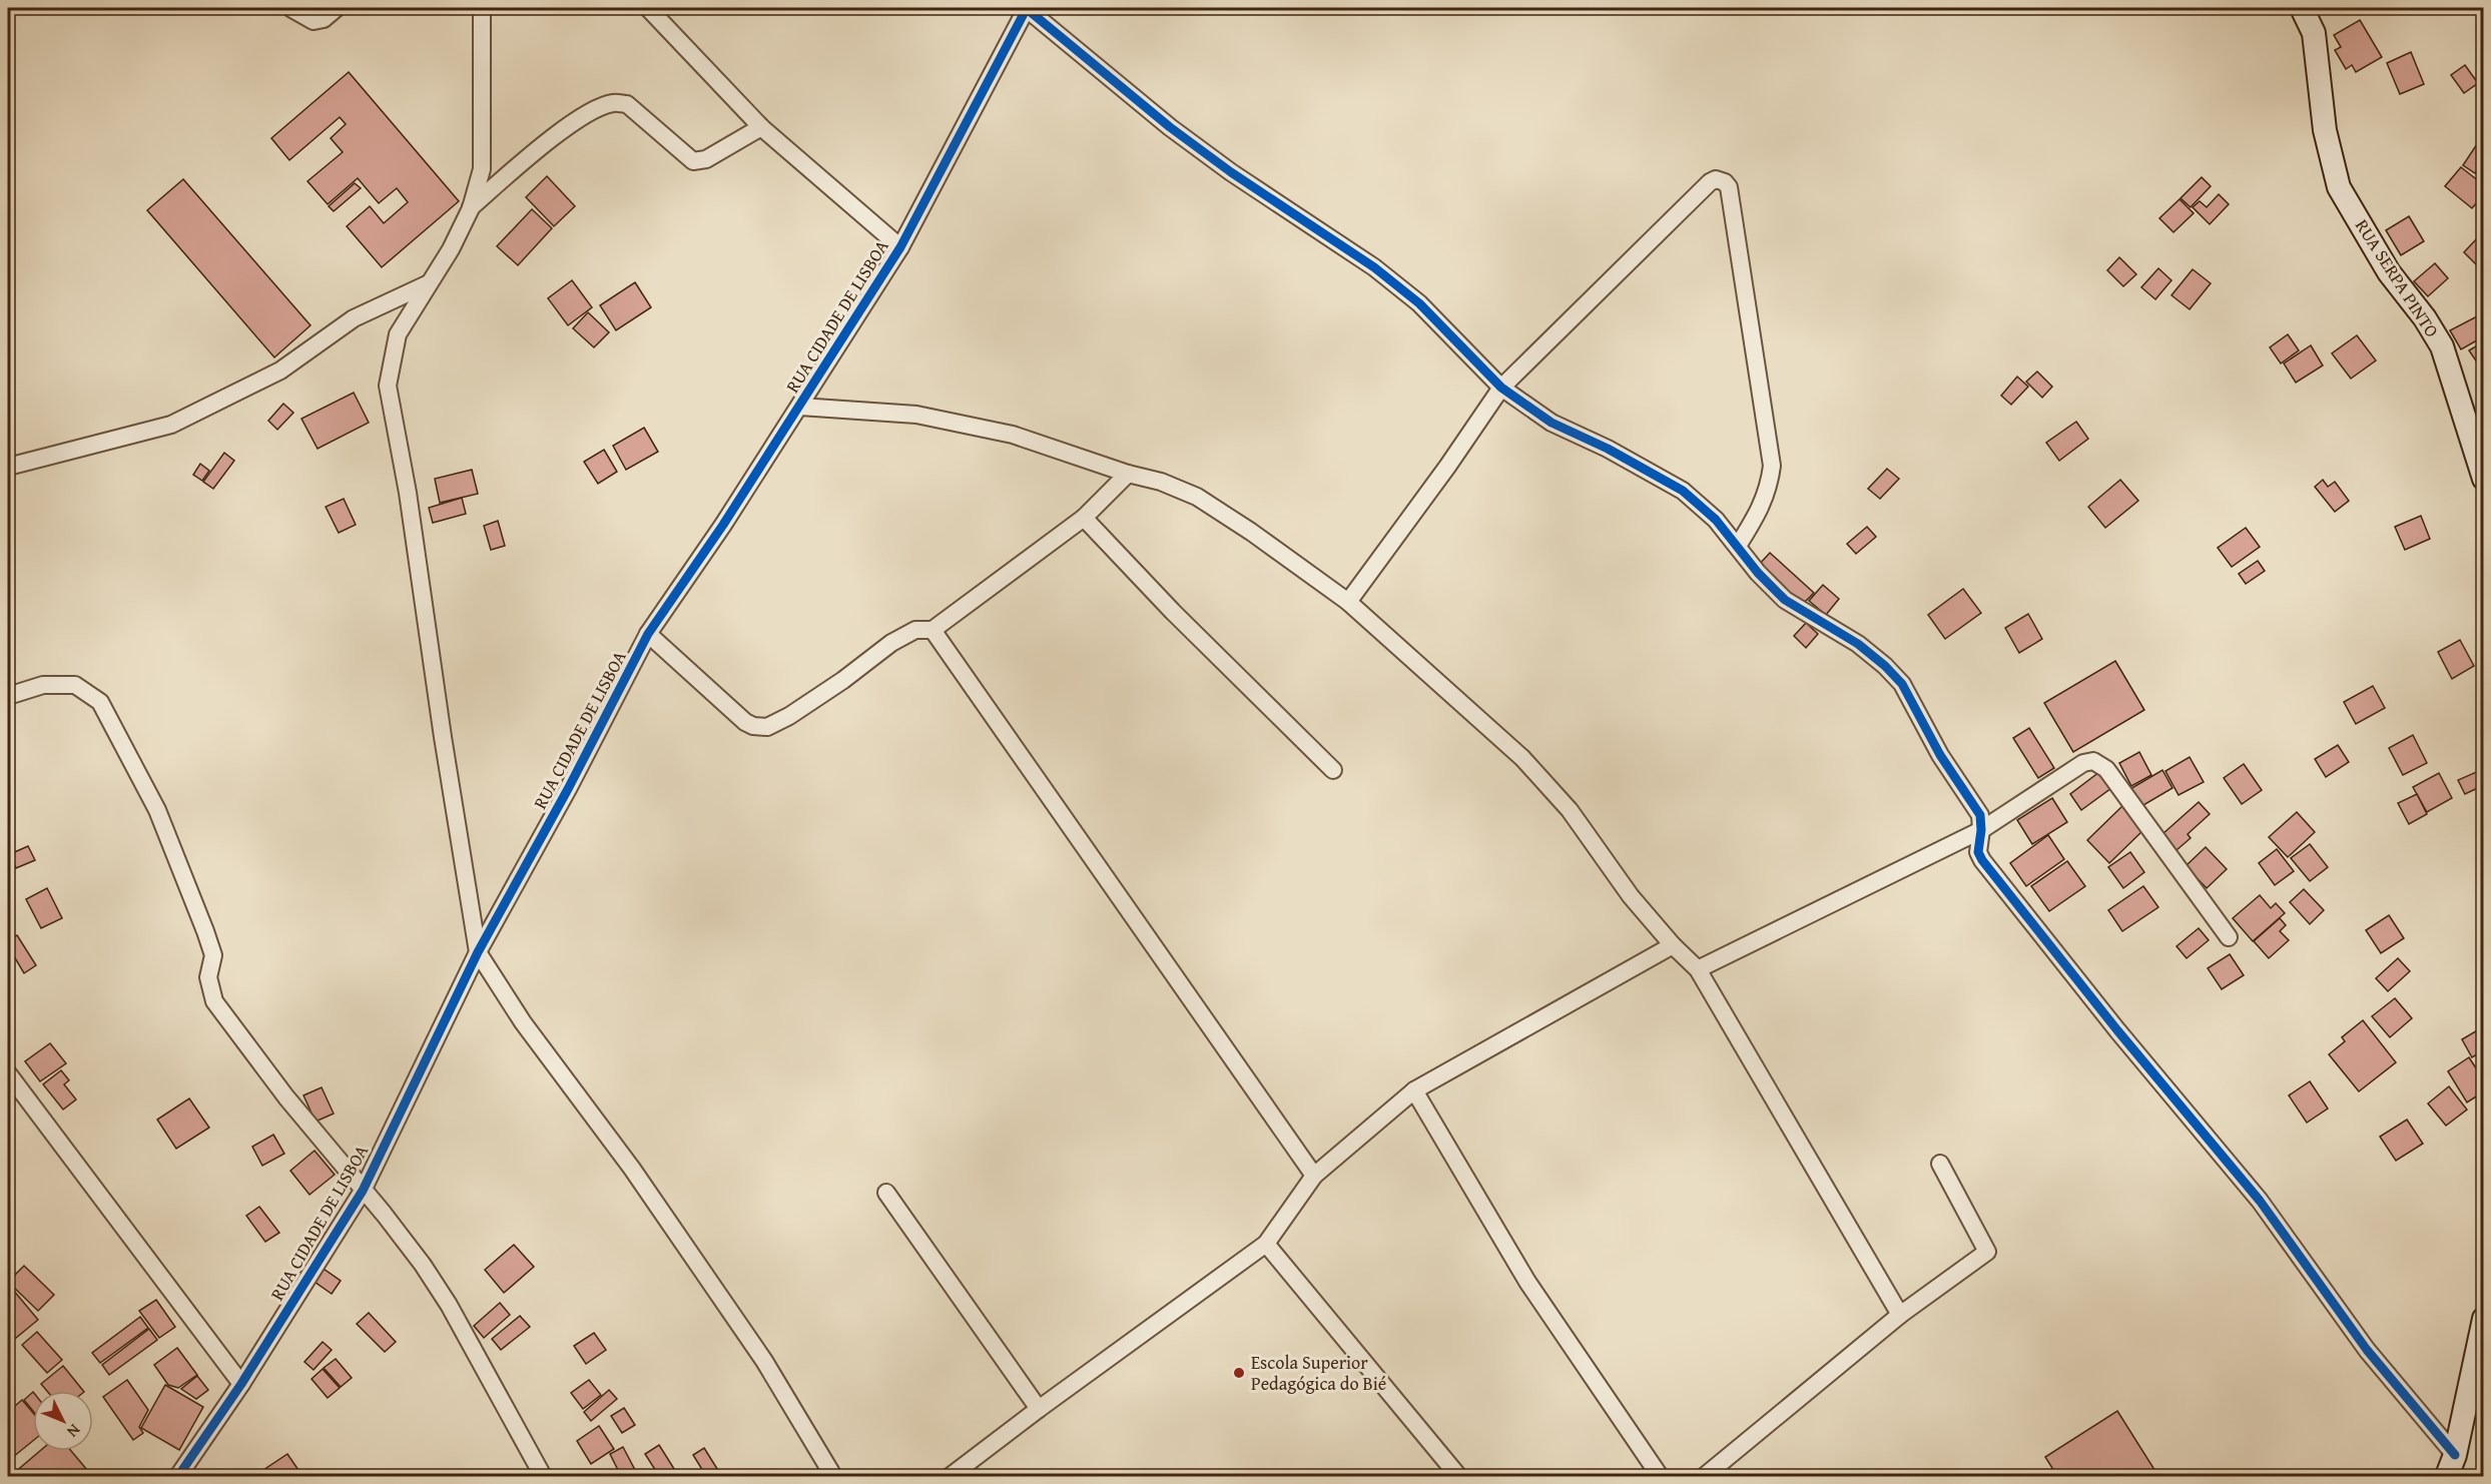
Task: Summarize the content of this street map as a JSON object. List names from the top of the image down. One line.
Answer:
{"streets":{"street":["RUA SERPA PINTO","RUA CIDADE DE LISBOA"]},"places":["Escola Superior Pedagógica do Bié"],"north":"bottom right"}
